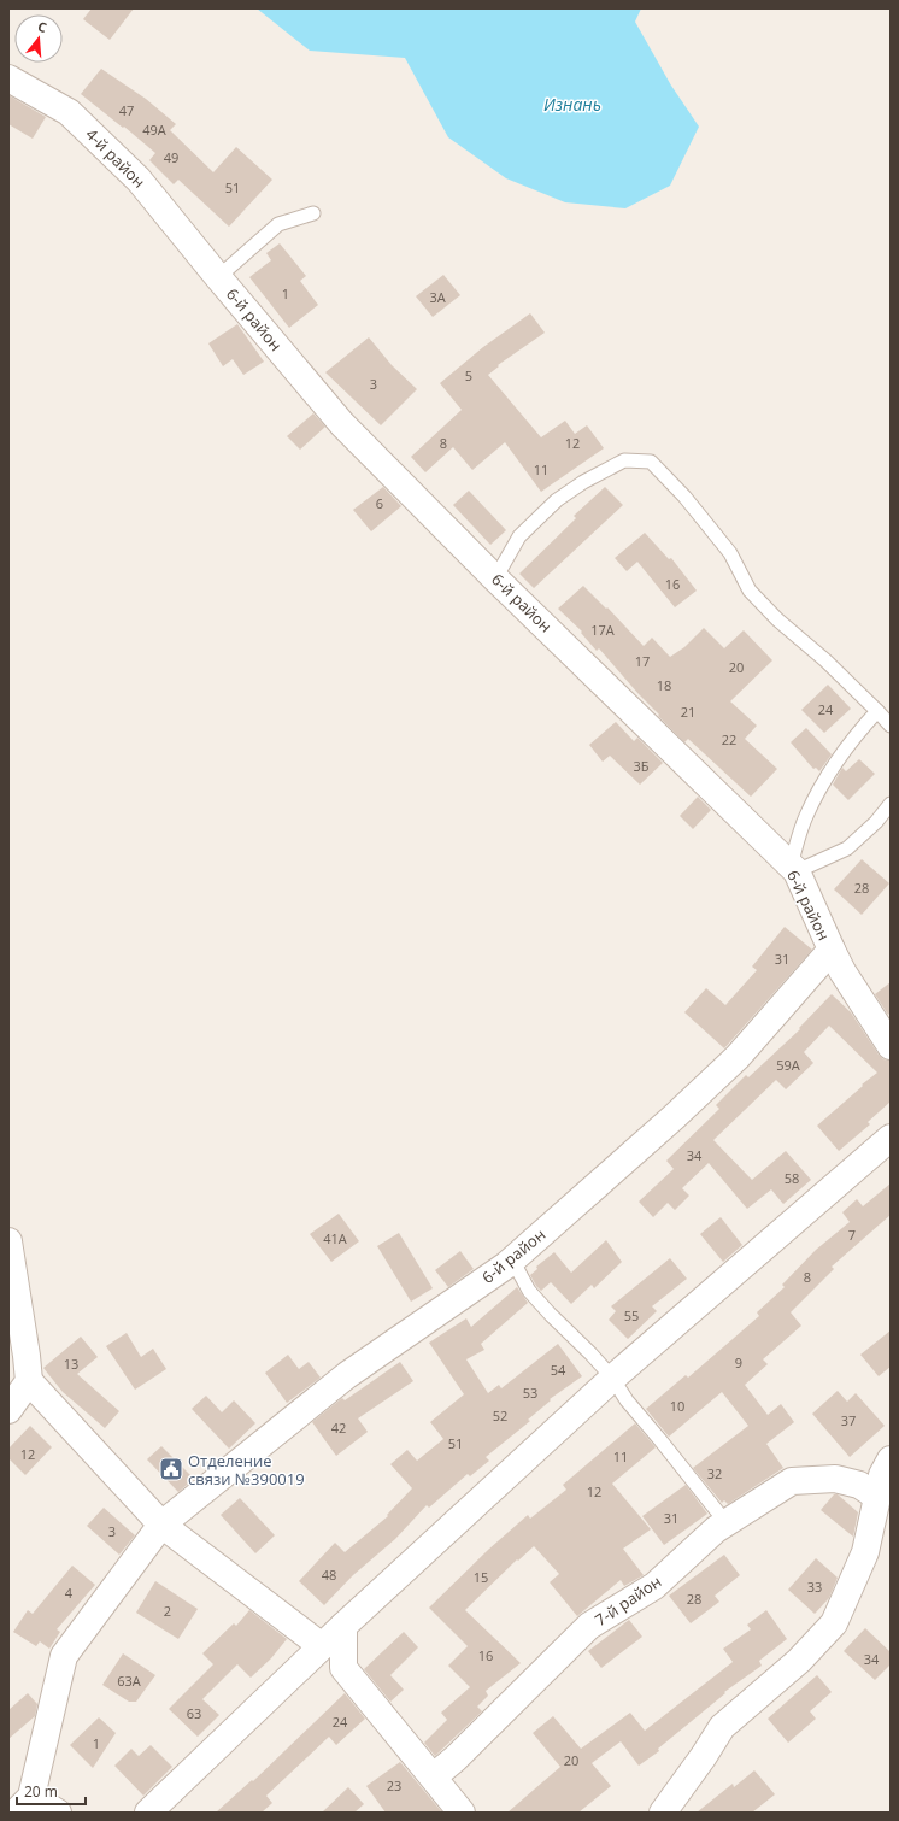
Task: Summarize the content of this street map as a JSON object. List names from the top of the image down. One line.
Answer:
{"streets":{"street":["4-й район","6-й район","7-й район"]},"crossings":[["4-й район","6-й район"]],"water":["Изнань"],"places":{"public building":["Отделение связи №390019"]},"house_numbers":["47","49А","49","51","1","3А","5","3","8","12","11","6","16","17А","17","20","18","24","21","22","3Б","28","31","59А","34","58","7","41А","8","55","9","13","54","53","10","52","37","42","51","12","11","32","12","31","3","48","15","33","4","28","2","16","34","63А","63","24","1","20","23"],"scale_bar":"20 m","north":"top"}
